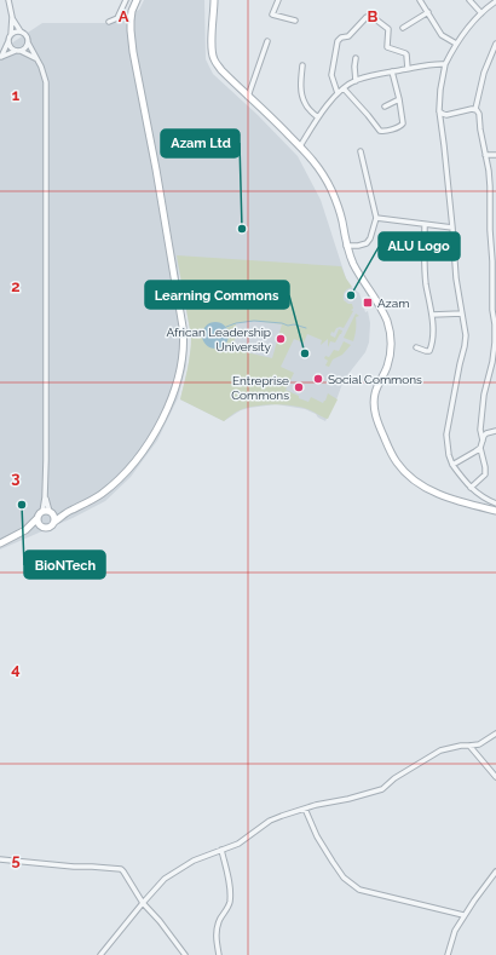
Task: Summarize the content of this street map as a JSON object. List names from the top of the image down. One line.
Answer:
{"places":{"other":["Azam Ltd","ALU Logo","African Leadership University","Learning Commons","Social Commons","Entreprise Commons","BioNTech"],"transit":["Azam"]},"grid":{"columns":["A","B"],"rows":["1","2","3","4","5"]}}
